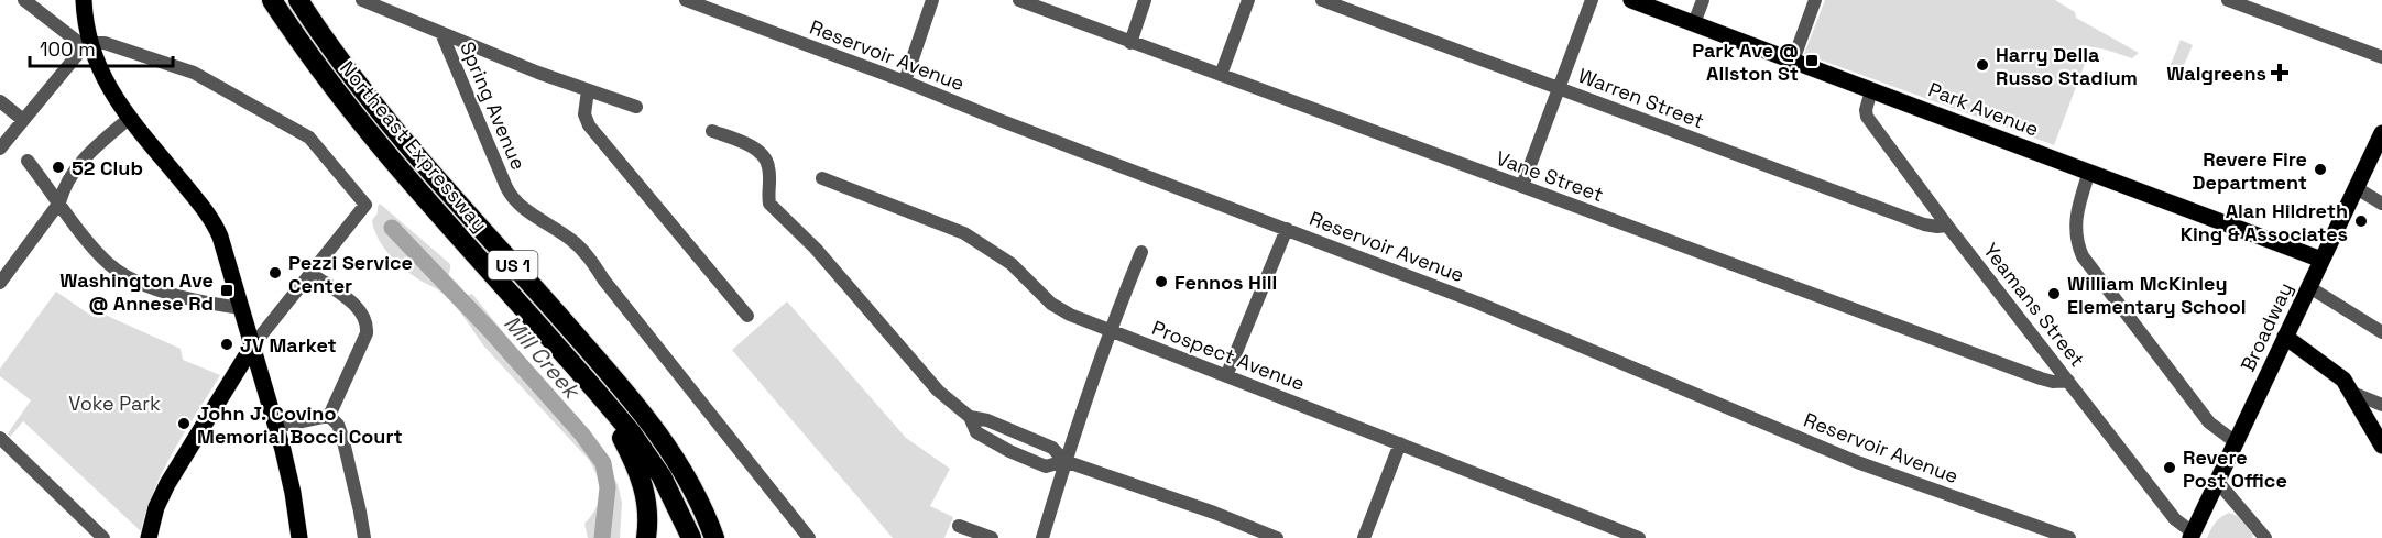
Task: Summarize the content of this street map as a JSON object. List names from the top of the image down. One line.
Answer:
{"streets":{"highway":["Northeast Expressway","US 1"],"main road":["Park Avenue","Broadway"],"street":["Reservoir Avenue","Warren Street","Spring Avenue","Vane Street","Yeamans Street","Prospect Avenue"]},"crossings":[["Warren Street","Yeamans Street"],["Park Avenue","Yeamans Street"],["Park Avenue","Broadway"],["Vane Street","Yeamans Street"],["Yeamans Street","Broadway"]],"water":["Mill Creek"],"parks":["Voke Park"],"places":{"transit":["Park Ave @ Allston St","Washington Ave @ Annese Rd"],"other":["Harry Della Russo Stadium","52 Club","Revere Fire Department","Alan Hildreth King & Associates","Pezzi Service Center","Fennos Hill","William McKinley Elementary School","JV Market","John J. Covino Memorial Bocci Court","Revere Post Office"],"health":["Walgreens"]},"scale_bar":"100 m"}
